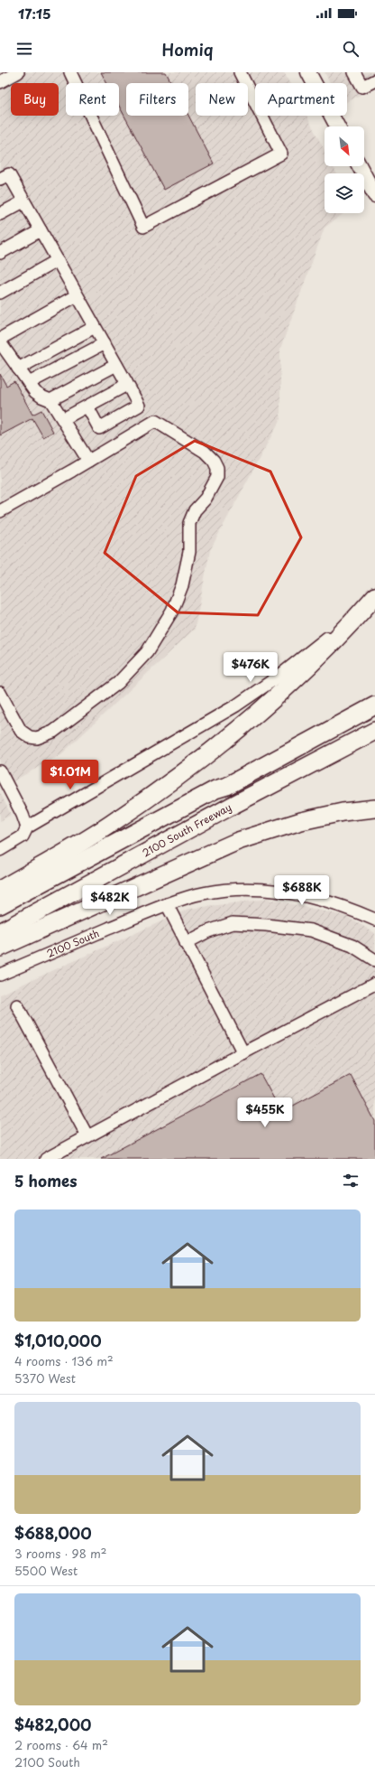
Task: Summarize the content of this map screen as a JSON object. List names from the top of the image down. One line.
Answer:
{"streets":{"highway":["2100 South Freeway"],"street":["2100 South"]},"north":"bottom right","page":{"status":"17:15","header":"Homiq","chip":["Buy","Rent","Filters","New","Apartment"],"price":["$476K","$1.01M","$688K","$482K","$455K"],"heading":"5 homes","list":[{"name":"$1,010,000","note":"4 rooms · 136 m² · 5370 West"},{"name":"$688,000","note":"3 rooms · 98 m² · 5500 West"},{"name":"$482,000","note":"2 rooms · 64 m² · 2100 South"}]}}
